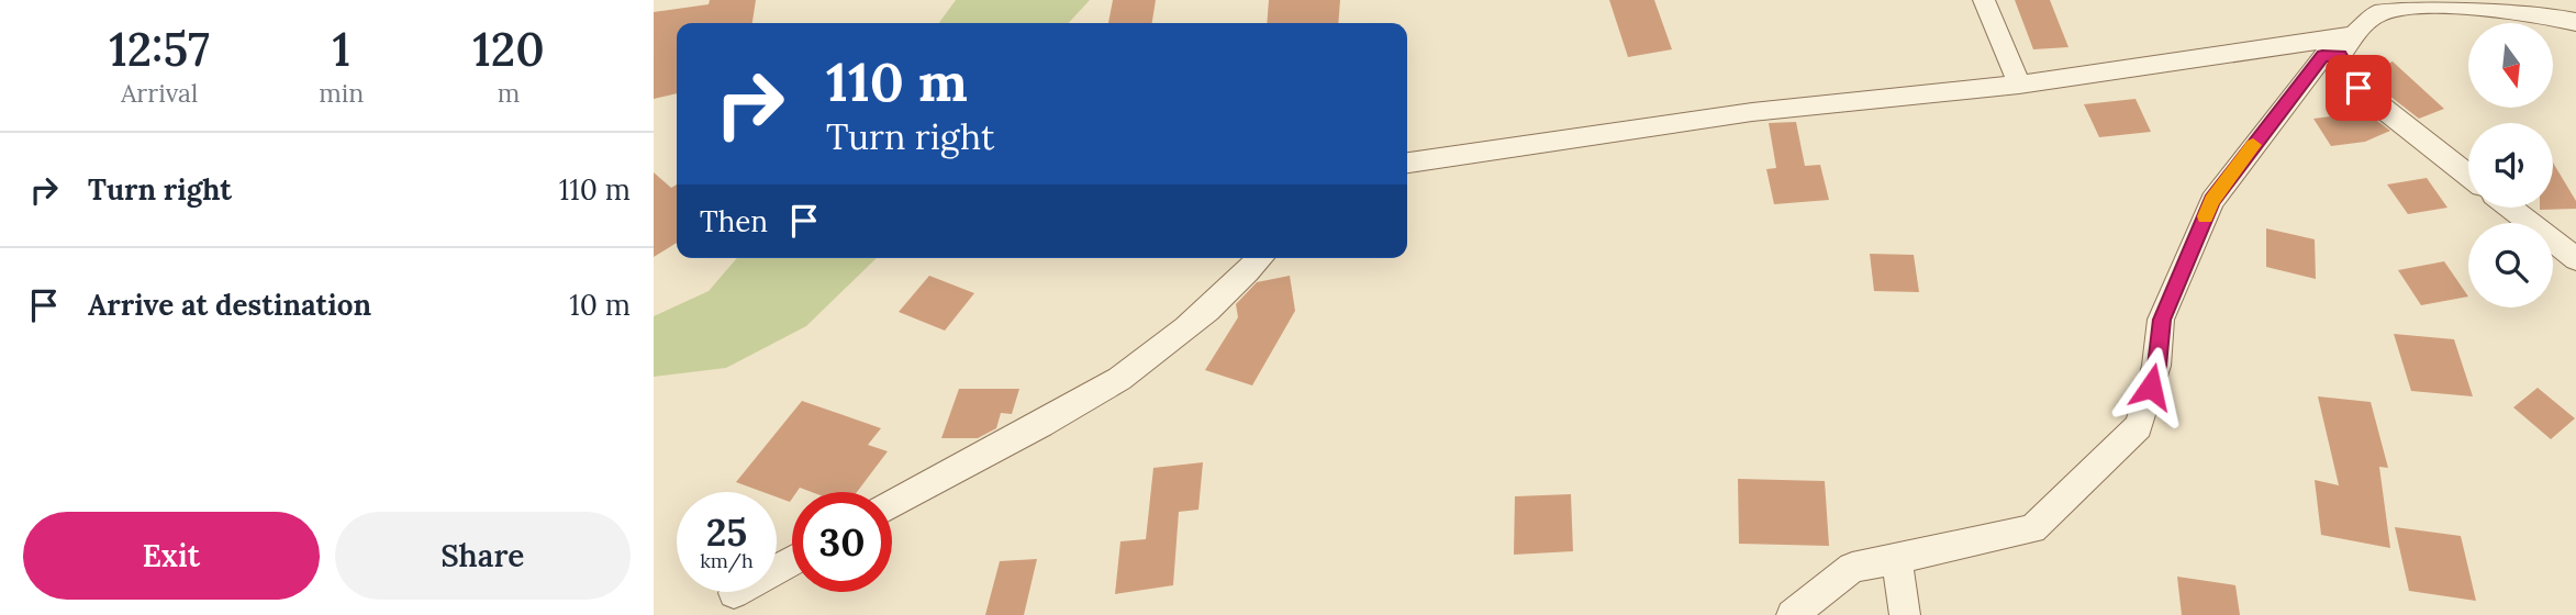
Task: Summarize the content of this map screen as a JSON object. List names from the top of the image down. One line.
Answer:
{"north":"bottom","page":{"eta":["12:57","Arrival","1","min","120","m"],"turn":["110 m","Turn right"],"list":[{"name":"Turn right","value":"110 m"},{"name":"Arrive at destination","value":"10 m"}],"then":"Then","speed":"25 km/h","limit":"30","buttons":["Exit","Share"]}}
